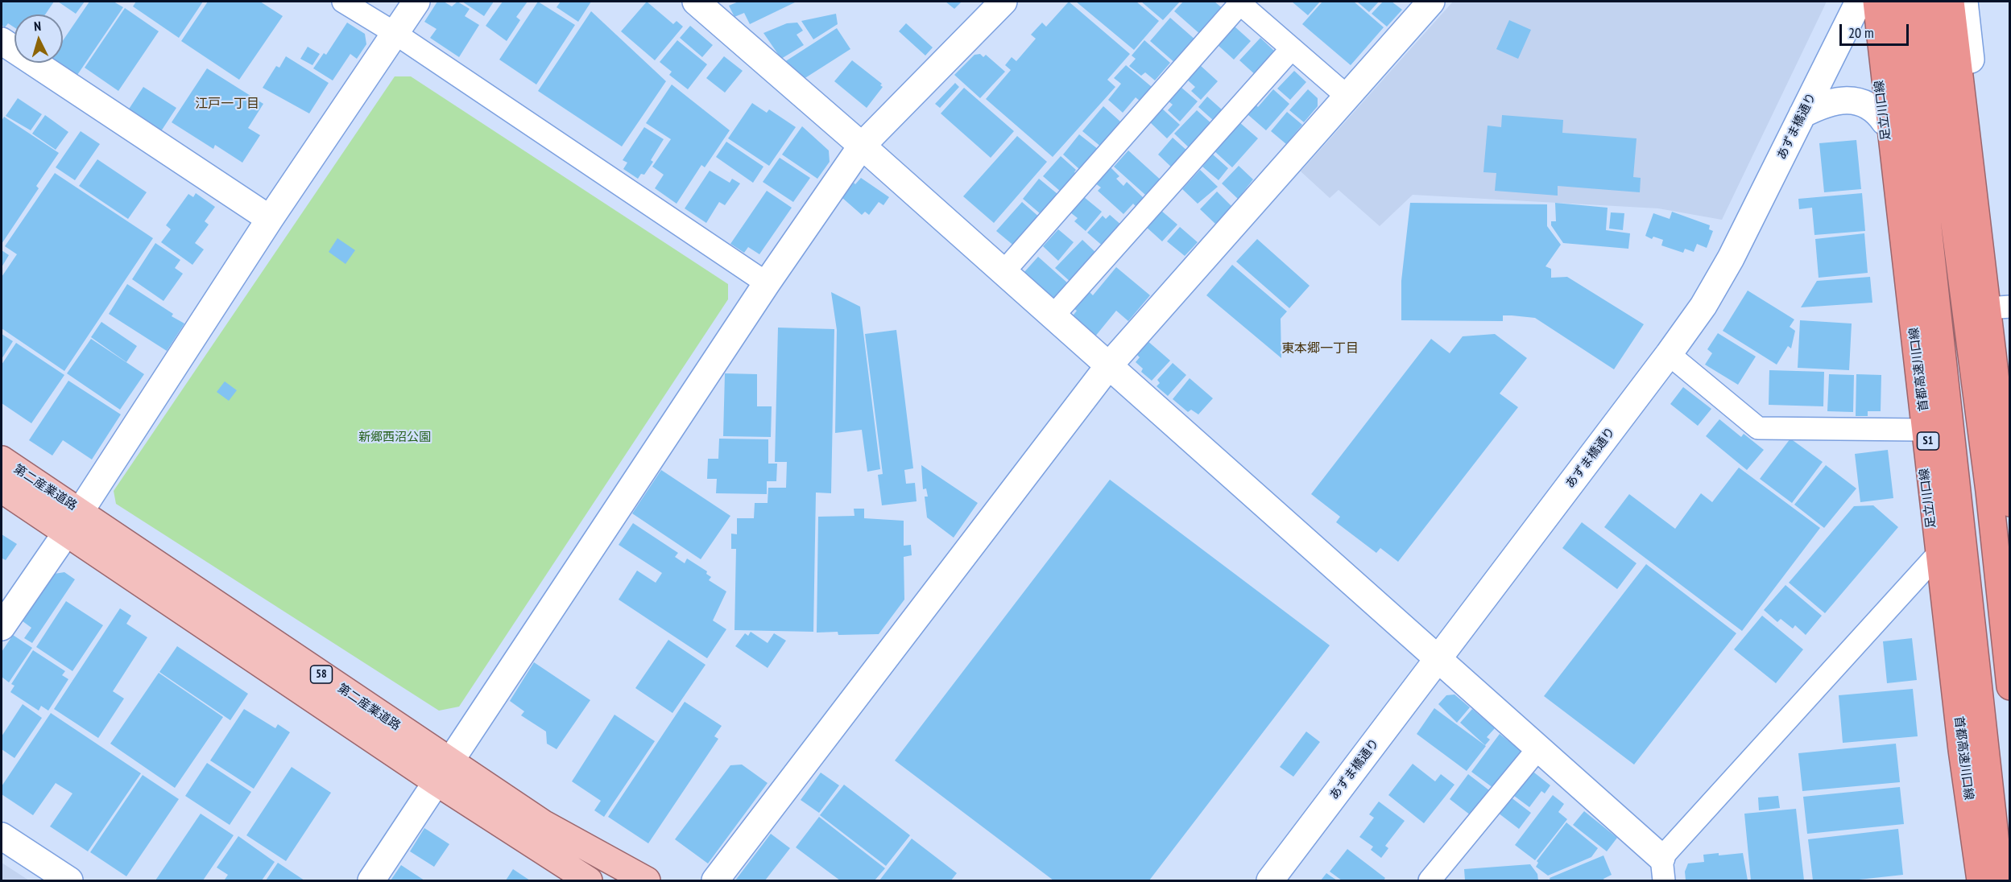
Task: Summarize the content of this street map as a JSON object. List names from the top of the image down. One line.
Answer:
{"streets":{"highway":["首都高速川口線","S1"],"main road":["第二産業道路","58"],"street":["足立川口線","あずま橋通り"]},"districts":["江戸一丁目","東本郷一丁目"],"parks":["新郷西沼公園"],"scale_bar":"20 m","north":"top"}
